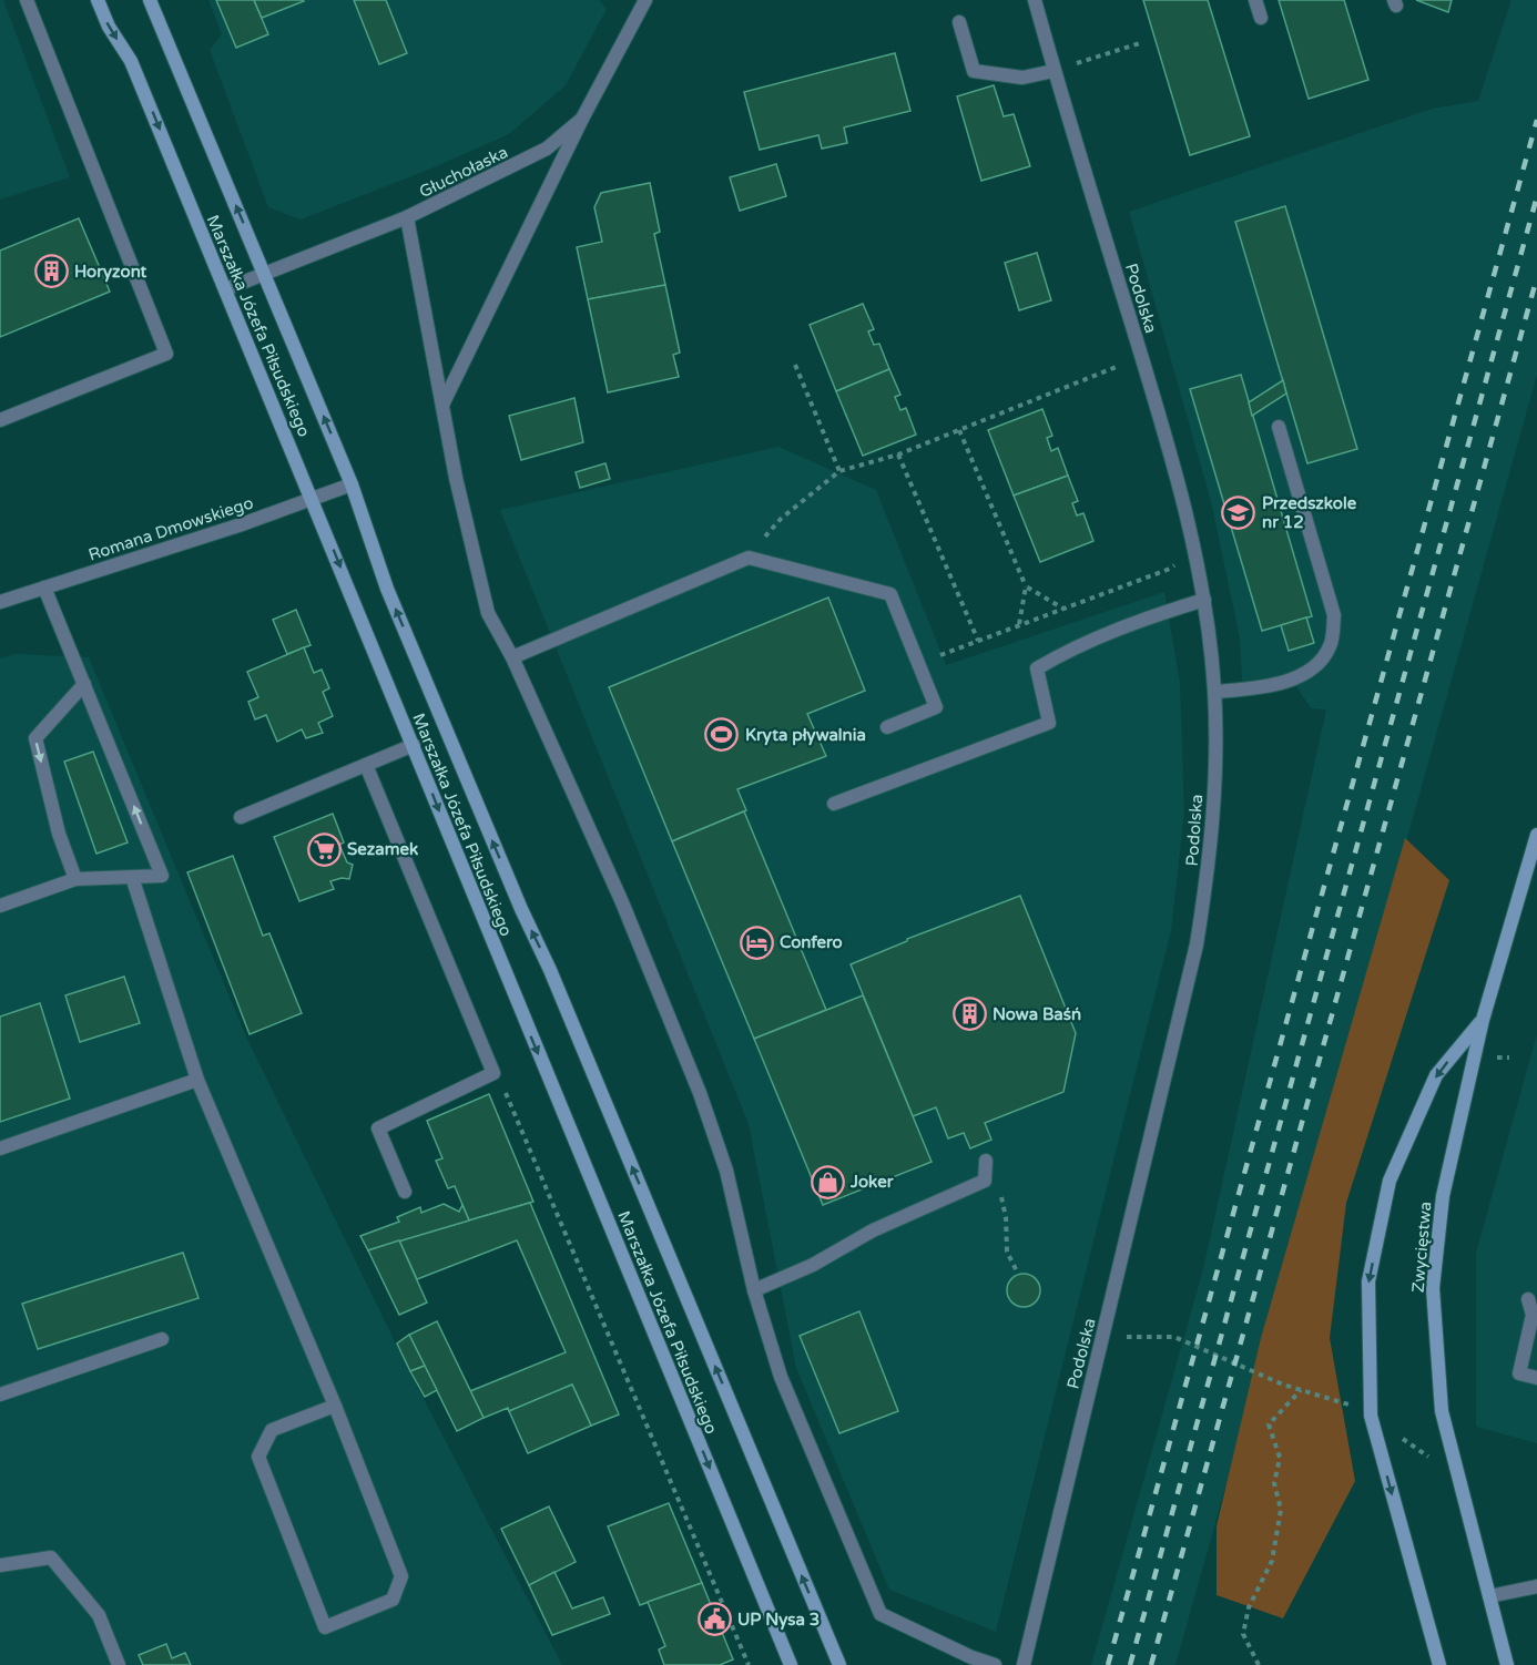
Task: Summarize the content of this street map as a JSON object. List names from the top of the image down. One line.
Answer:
{"streets":{"main road":["Marszałka Józefa Piłsudskiego","Zwycięstwa"],"street":["Głuchołaska","Podolska","Romana Dmowskiego"]},"crossings":[["Głuchołaska","Marszałka Józefa Piłsudskiego"],["Marszałka Józefa Piłsudskiego","Romana Dmowskiego"]],"places":{"building":["Horyzont","Nowa Baśń"],"school or university":["Przedszkole nr 12"],"sports":["Kryta pływalnia"],"supermarket":["Sezamek"],"hotel":["Confero"],"shop":["Joker"],"public building":["UP Nysa 3"]}}
